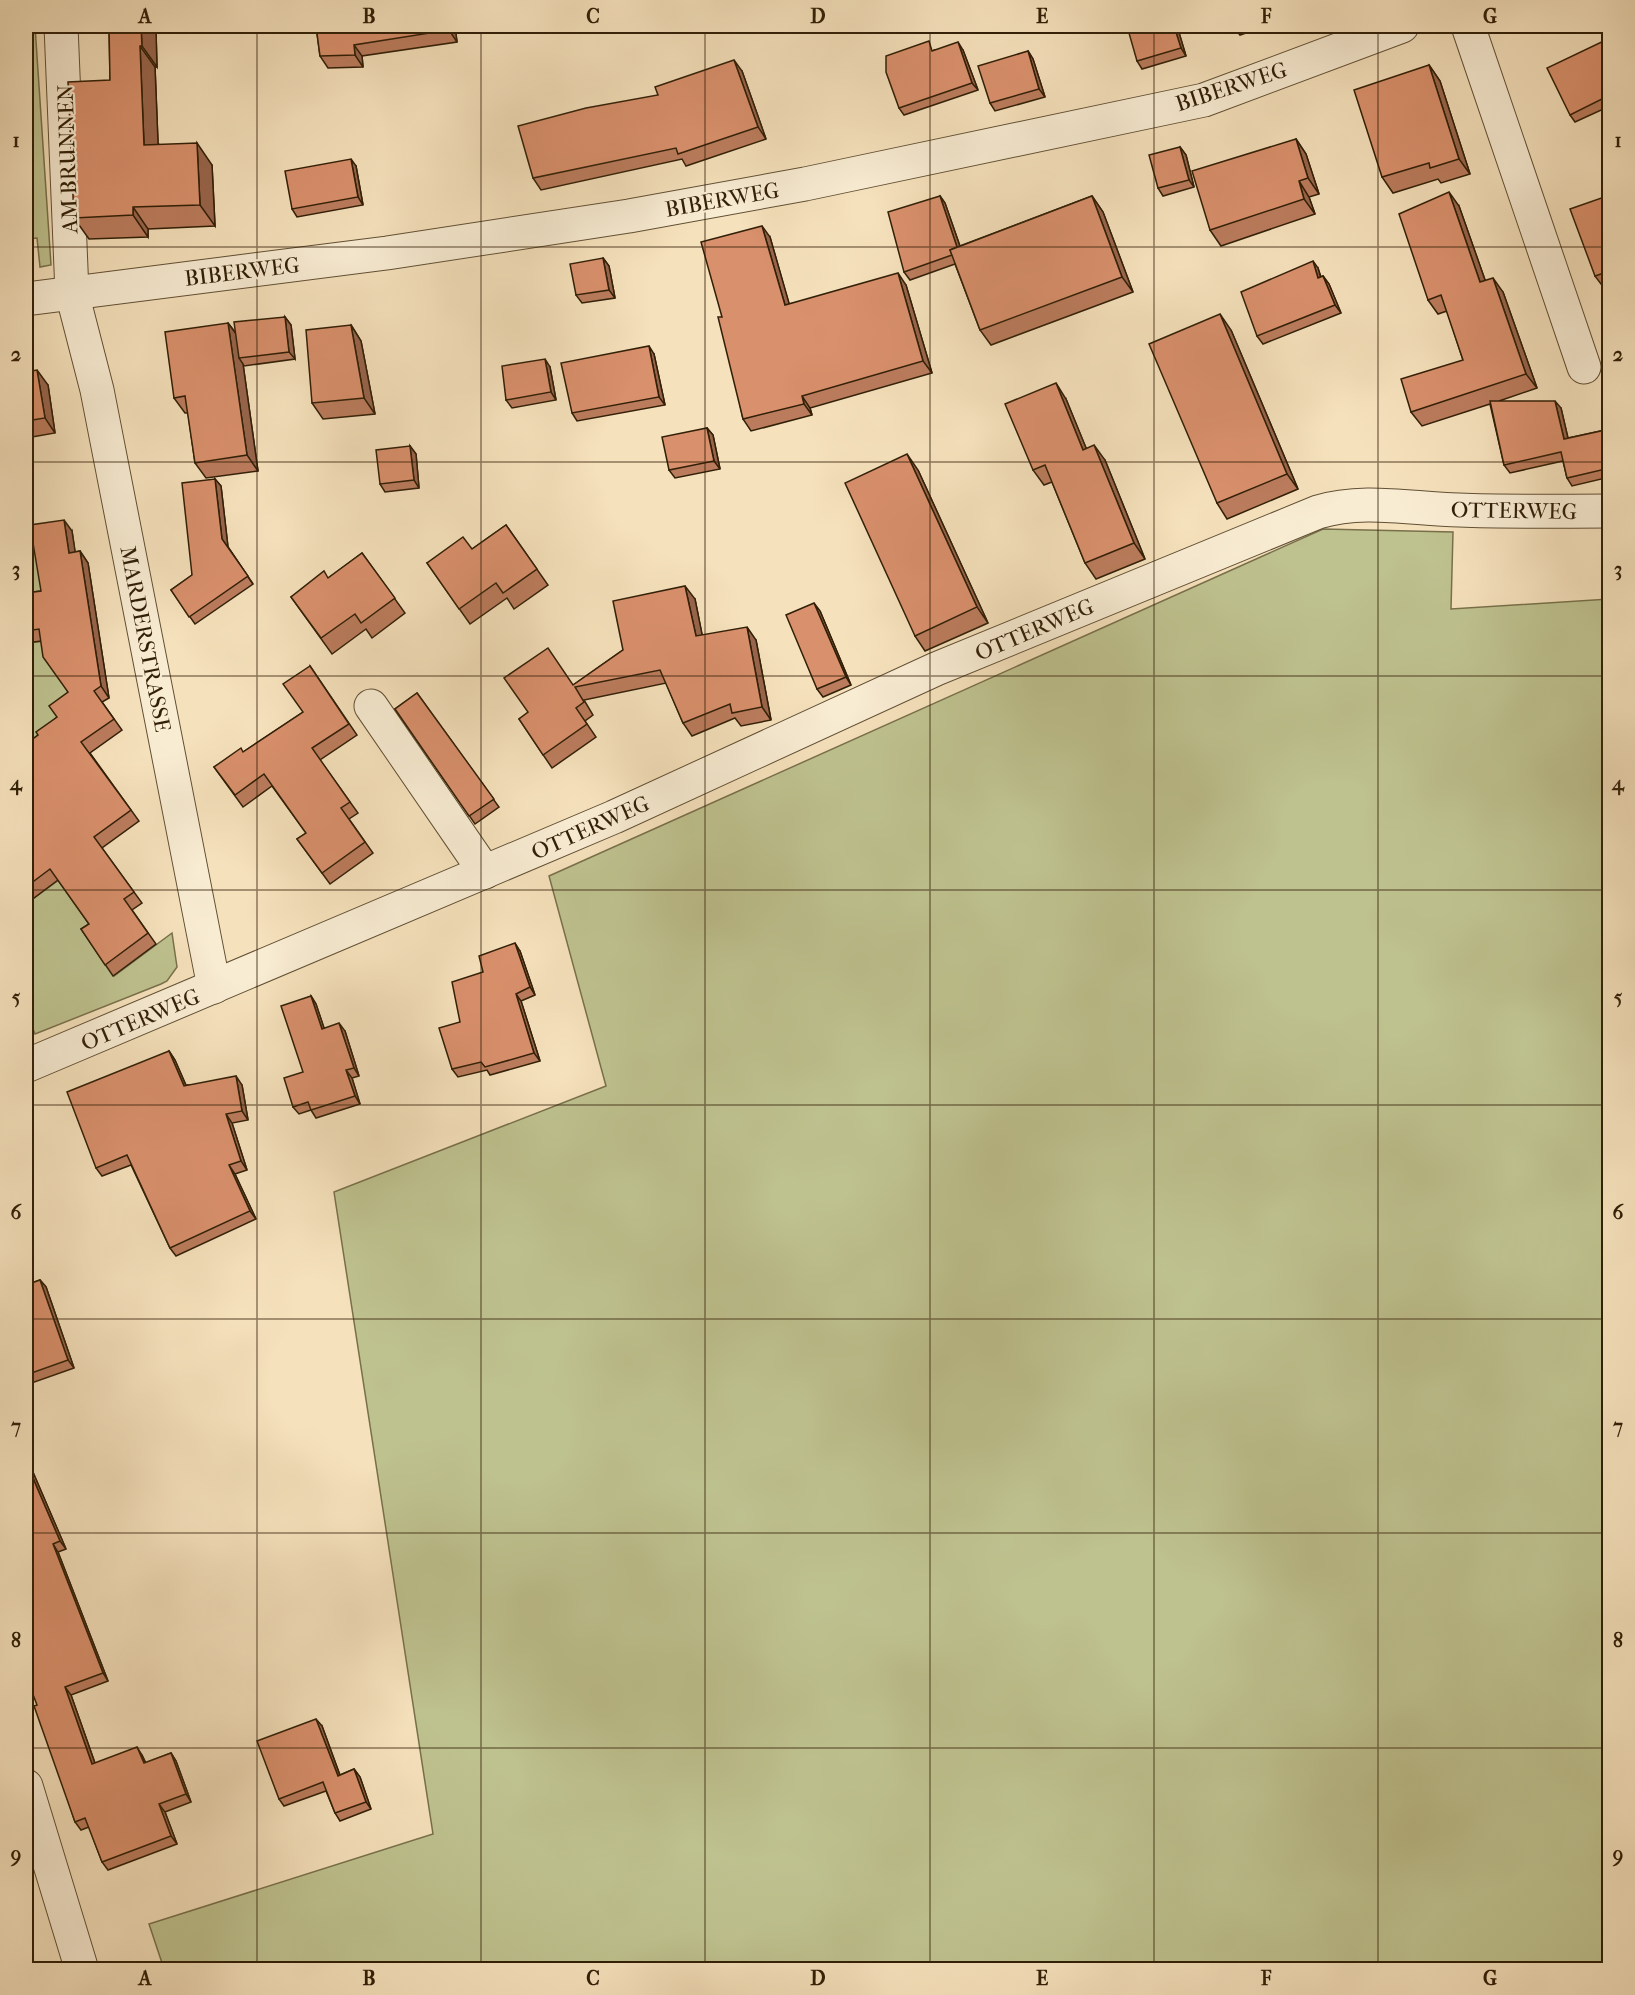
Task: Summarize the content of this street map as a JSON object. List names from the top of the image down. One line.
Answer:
{"streets":{"street":["BIBERWEG","AM BRUNNEN","OTTERWEG","MARDERSTRASSE"]},"crossings":[["BIBERWEG","AM BRUNNEN"],["BIBERWEG","MARDERSTRASSE"],["AM BRUNNEN","MARDERSTRASSE"],["OTTERWEG","MARDERSTRASSE"]],"grid":{"columns":["A","B","C","D","E","F","G"],"rows":["1","2","3","4","5","6","7","8","9"]}}
